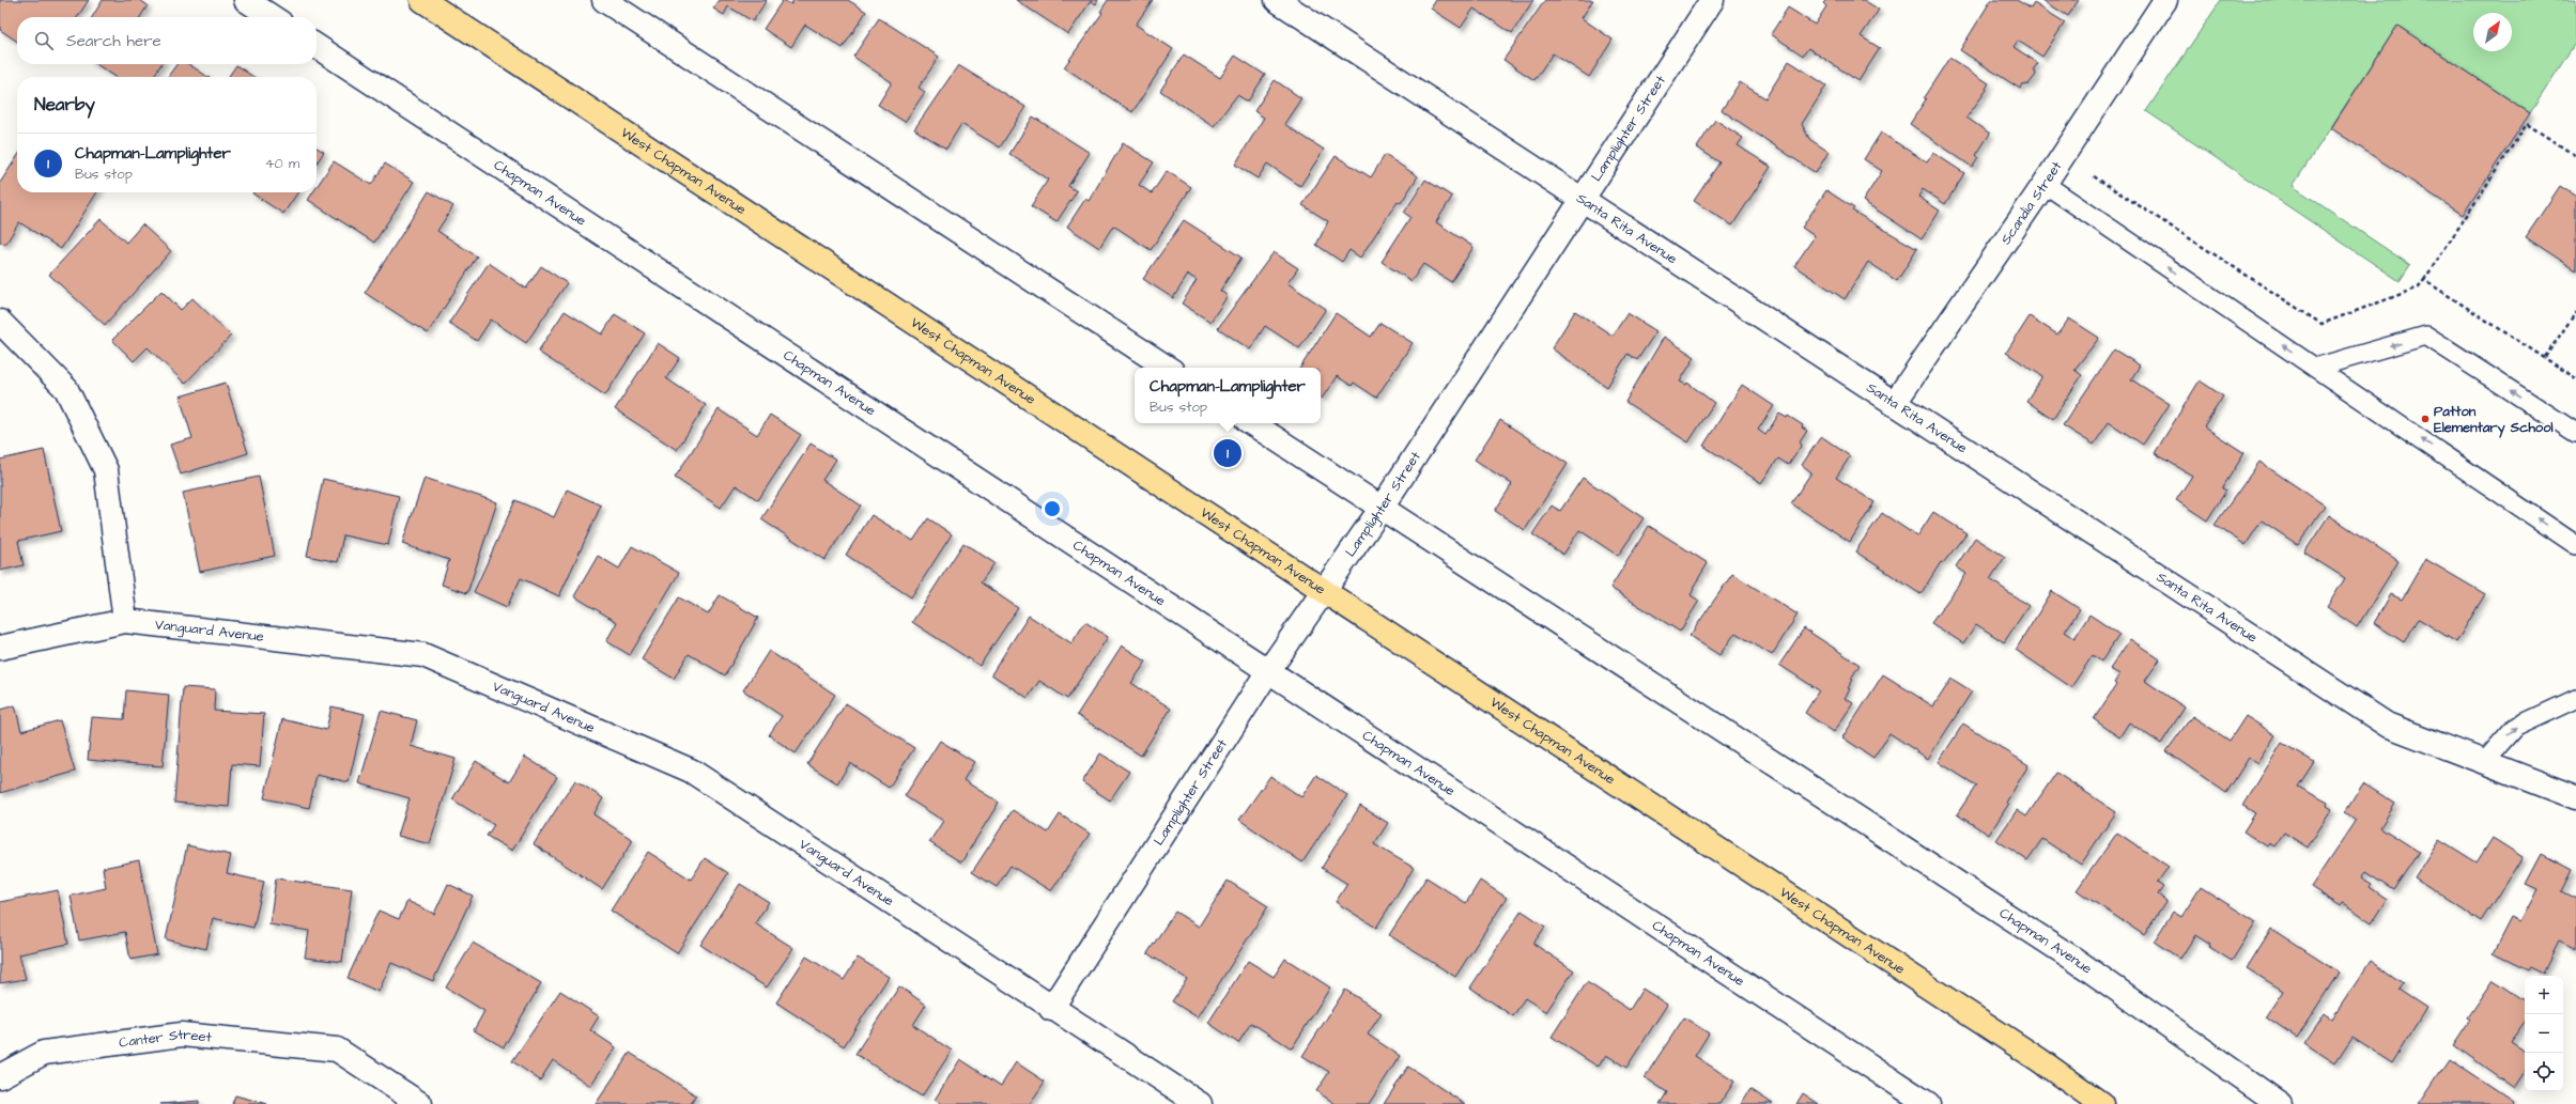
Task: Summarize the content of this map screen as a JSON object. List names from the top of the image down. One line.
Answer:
{"streets":{"main road":["West Chapman Avenue"],"street":["Lamplighter Street","Chapman Avenue","Scandia Street","Santa Rita Avenue","Vanguard Avenue","Canter Street"]},"crossings":[["Lamplighter Street","West Chapman Avenue"],["Lamplighter Street","Chapman Avenue"],["Lamplighter Street","Santa Rita Avenue"],["Lamplighter Street","Vanguard Avenue"],["Scandia Street","Santa Rita Avenue"]],"places":["Patton Elementary School"],"north":"top right","page":{"search":"Search here","heading":"Nearby","list":[{"mark":"1","name":"Chapman-Lamplighter","note":"Bus stop","value":"40 m"}],"popup":["Chapman-Lamplighter","Bus stop"],"pins":"1","map_buttons":["+","−"]}}
